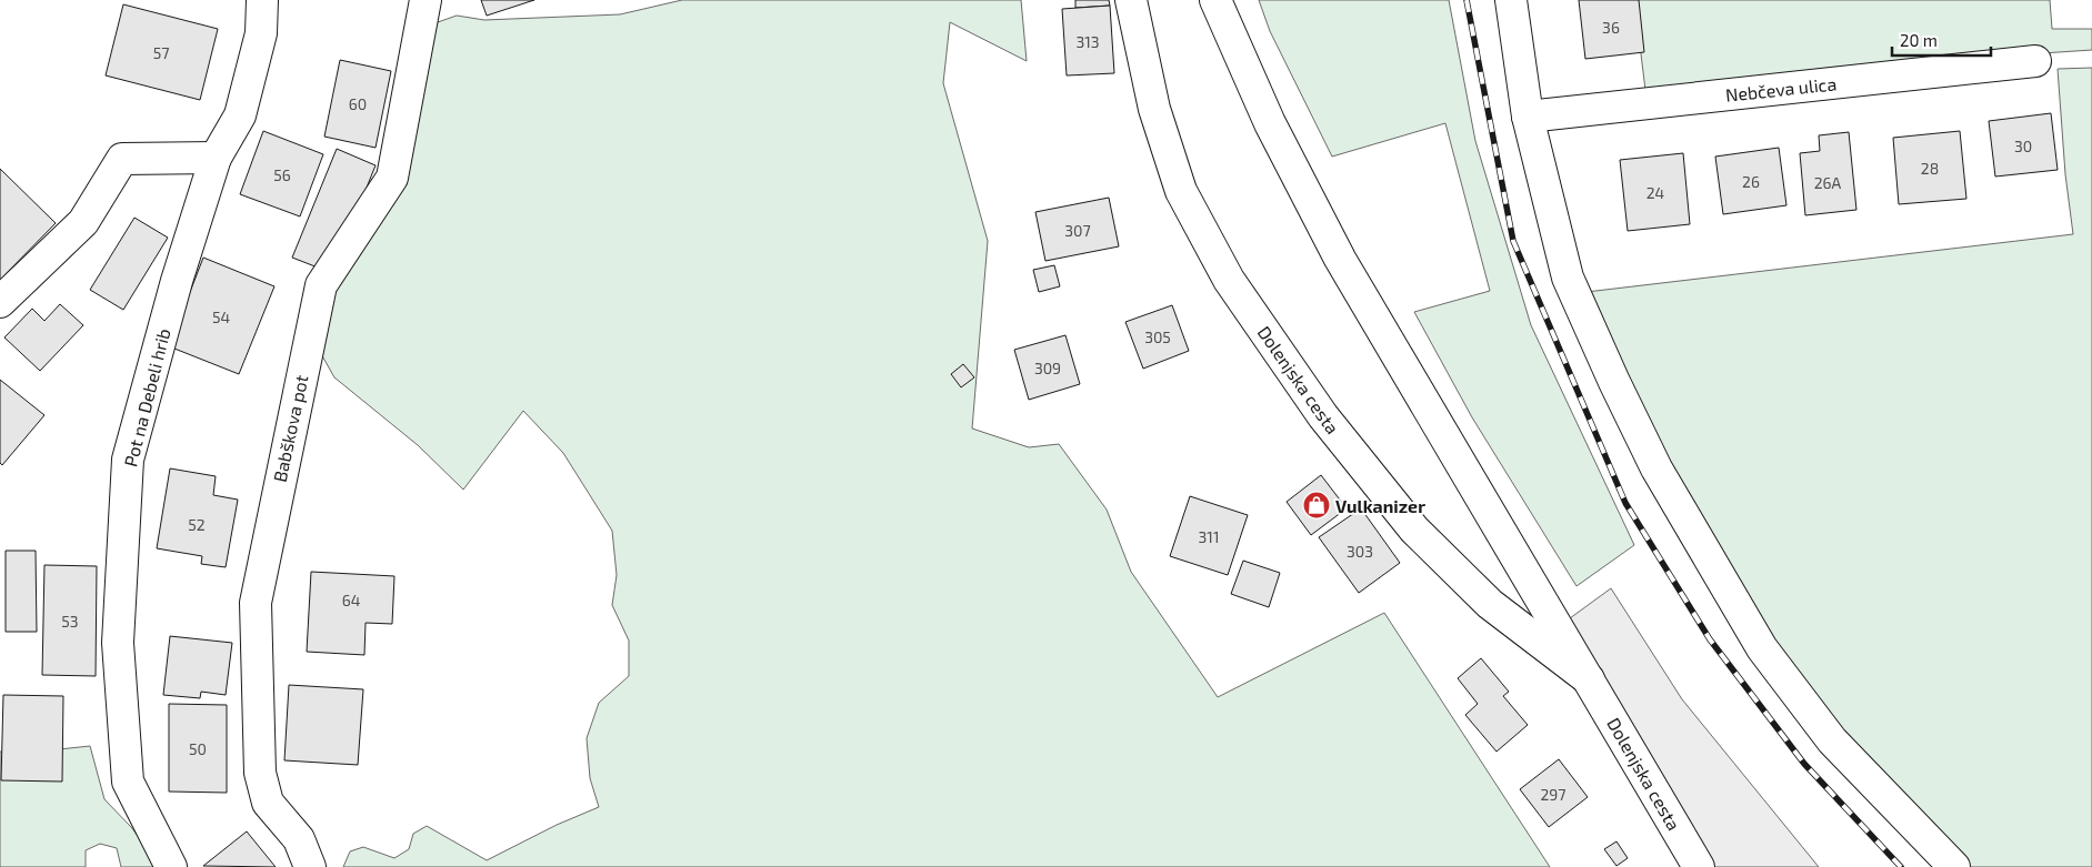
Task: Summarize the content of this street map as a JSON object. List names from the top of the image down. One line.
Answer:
{"streets":{"street":["Nebčeva ulica","Dolenjska cesta","Pot na Debeli hrib","Babškova pot"]},"places":{"shop":["Vulkanizer"]},"house_numbers":["36","313","57","60","30","28","56","26","26A","24","307","54","305","309","52","311","303","64","53","50","297"],"scale_bar":"20 m"}
